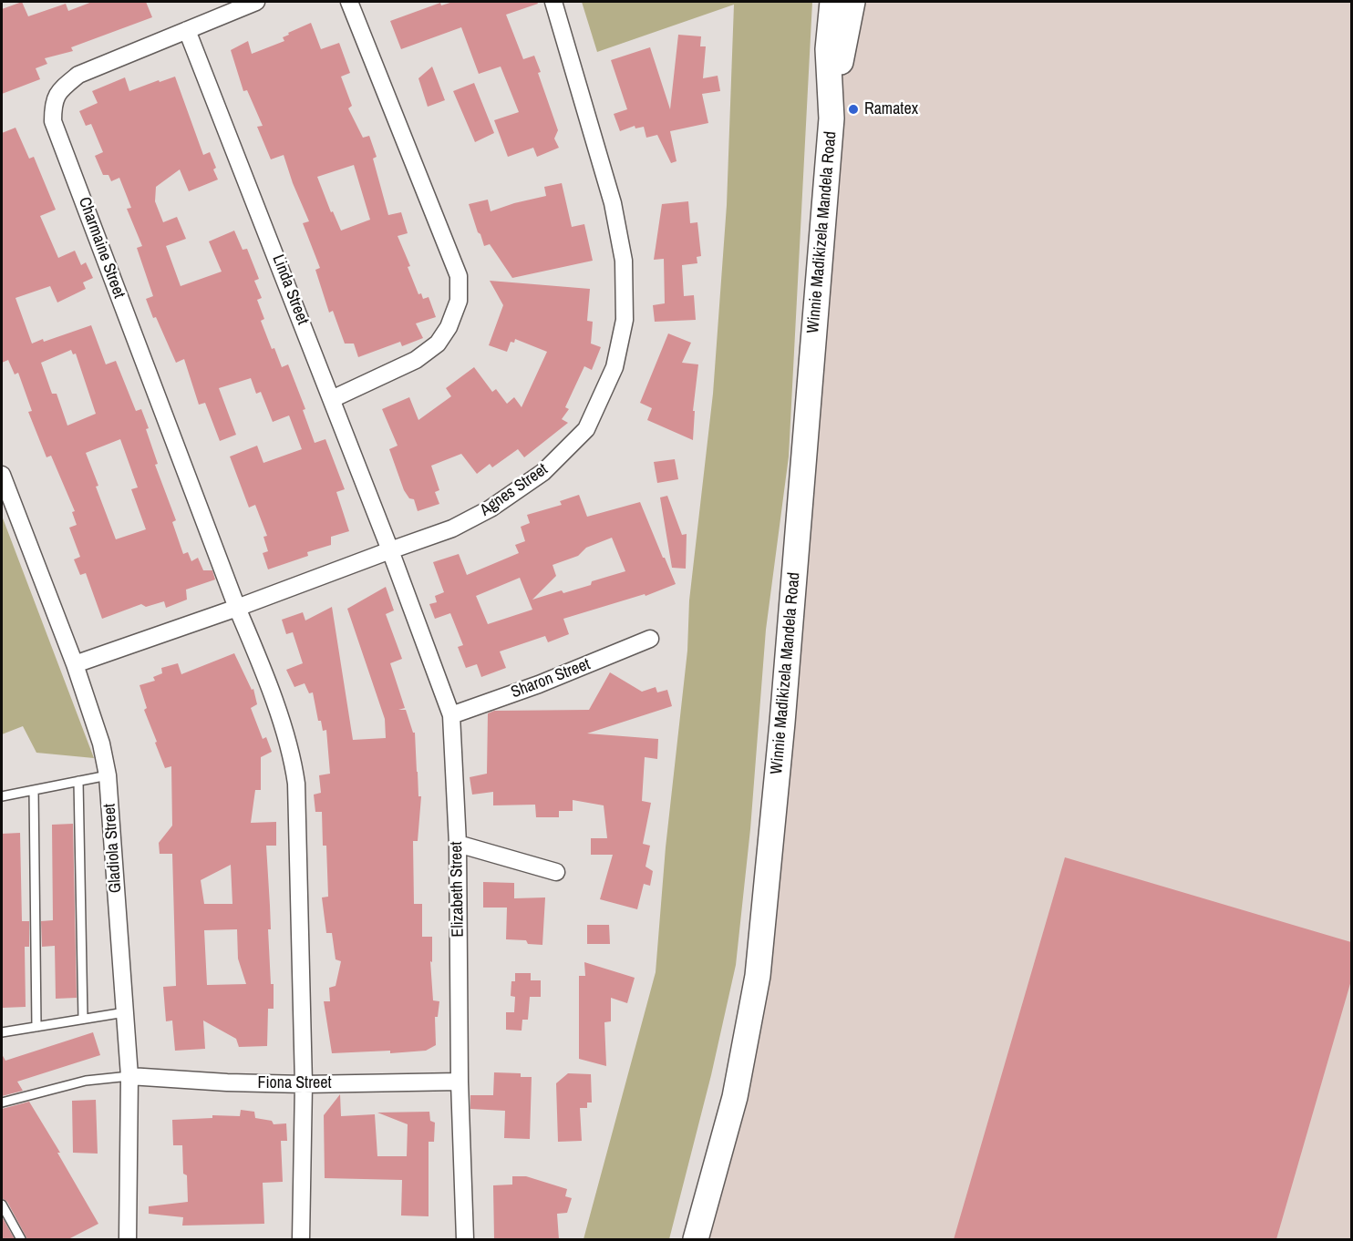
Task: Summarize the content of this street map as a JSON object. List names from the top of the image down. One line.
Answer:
{"streets":{"main road":["Winnie Madikizela Mandela Road"],"street":["Charmaine Street","Linda Street","Agnes Street","Sharon Street","Gladiola Street","Elizabeth Street","Fiona Street"]},"crossings":[["Charmaine Street","Linda Street"],["Charmaine Street","Agnes Street"],["Linda Street","Agnes Street"],["Linda Street","Elizabeth Street"],["Agnes Street","Gladiola Street"],["Agnes Street","Elizabeth Street"],["Sharon Street","Elizabeth Street"],["Gladiola Street","Fiona Street"],["Elizabeth Street","Fiona Street"]],"places":["Ramatex"]}
